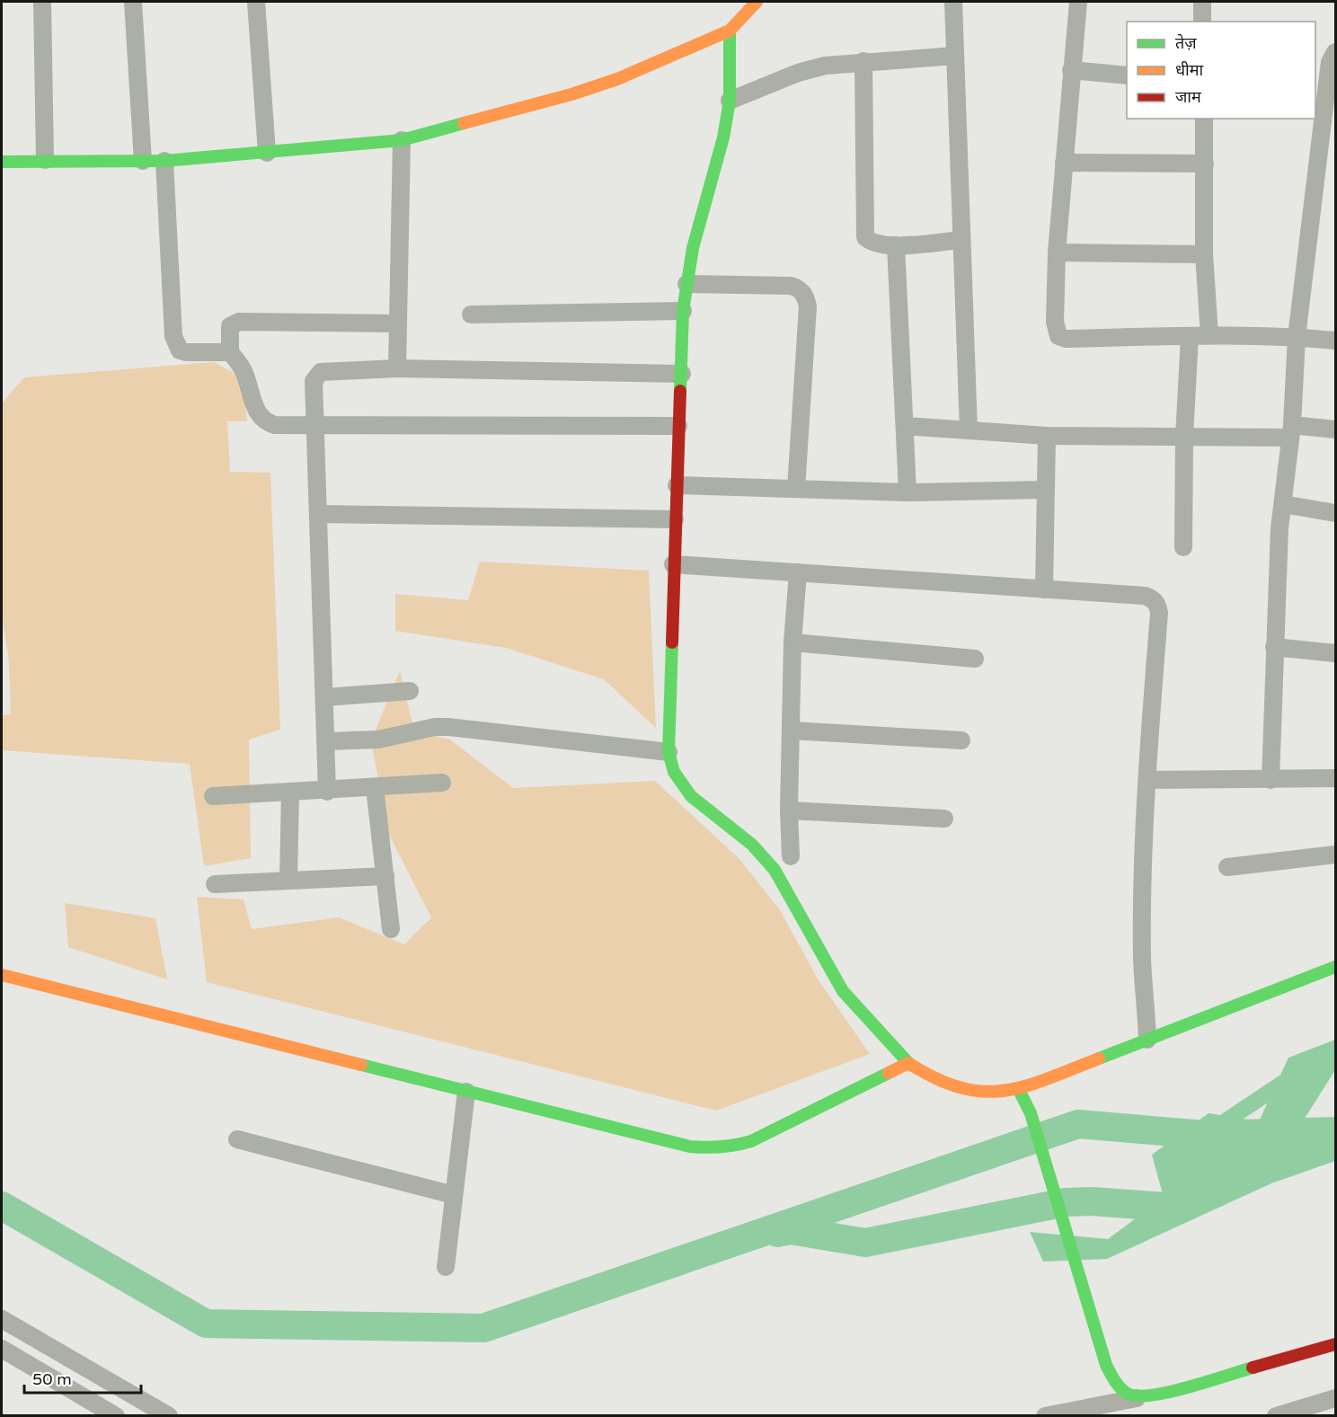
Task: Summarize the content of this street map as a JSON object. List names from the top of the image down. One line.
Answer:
{"legend":["तेज़","धीमा","जाम"],"scale_bar":"50 m"}
